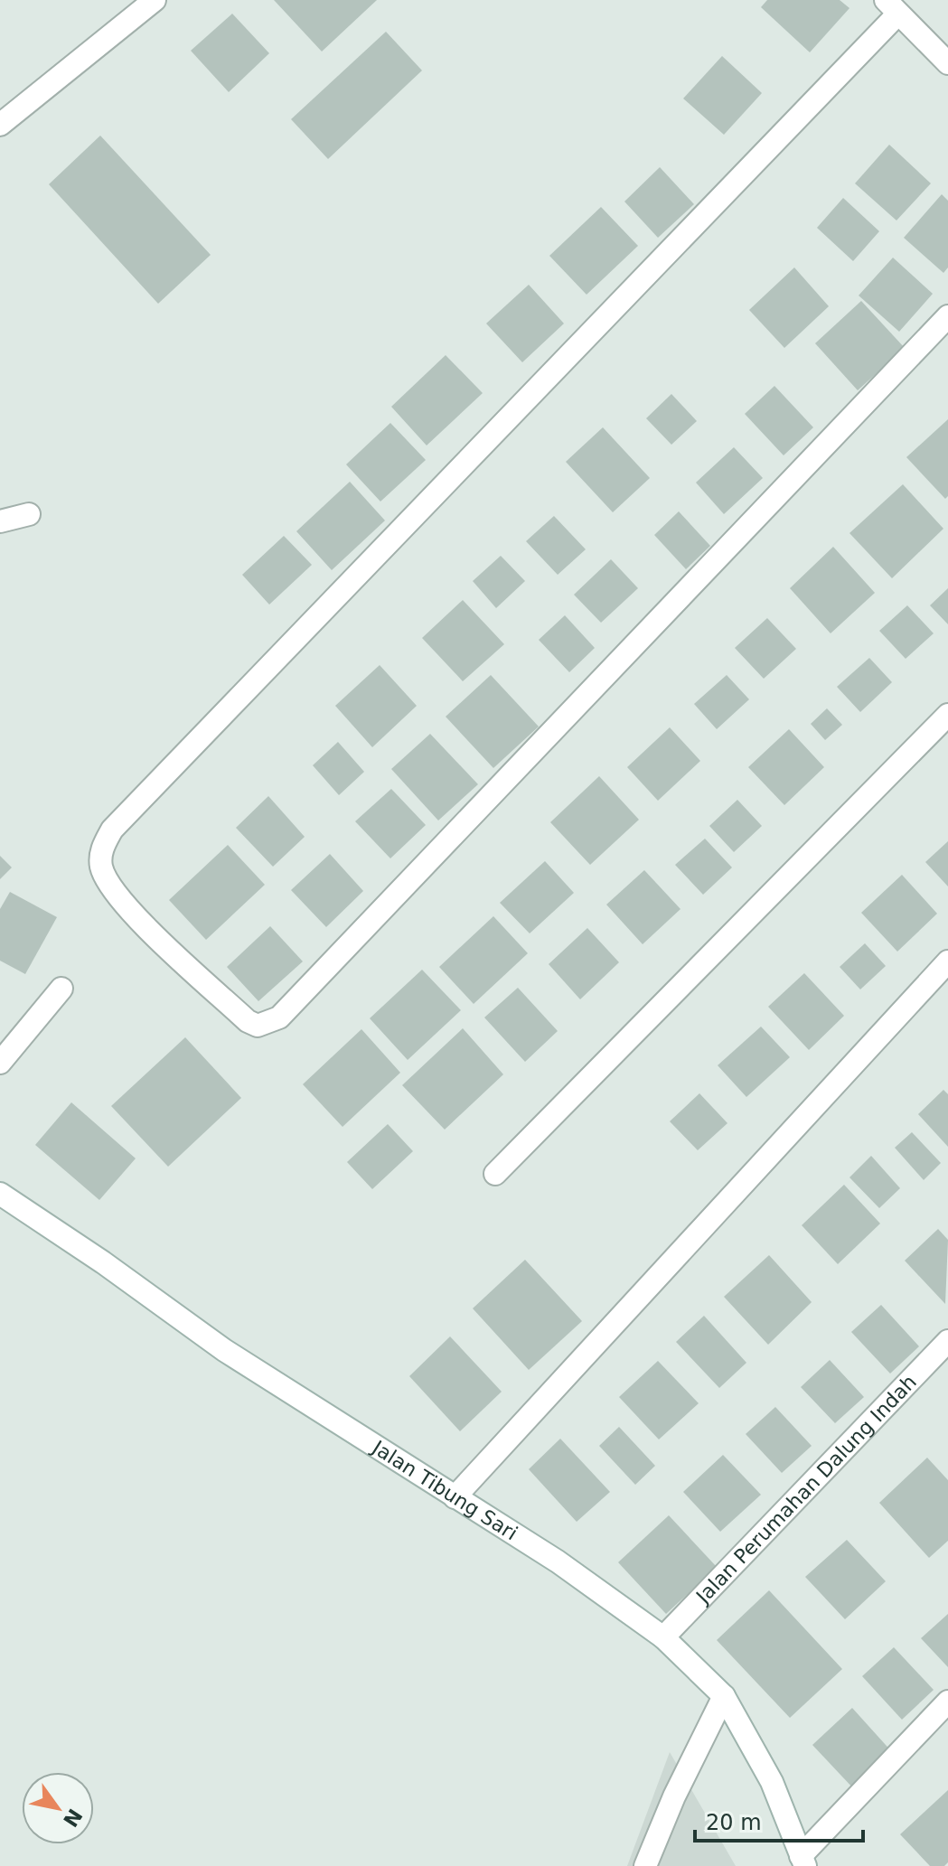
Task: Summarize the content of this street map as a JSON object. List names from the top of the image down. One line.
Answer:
{"streets":{"street":["Jalan Perumahan Dalung Indah","Jalan Tibung Sari"]},"crossings":[["Jalan Perumahan Dalung Indah","Jalan Tibung Sari"]],"scale_bar":"20 m","north":"bottom right"}
